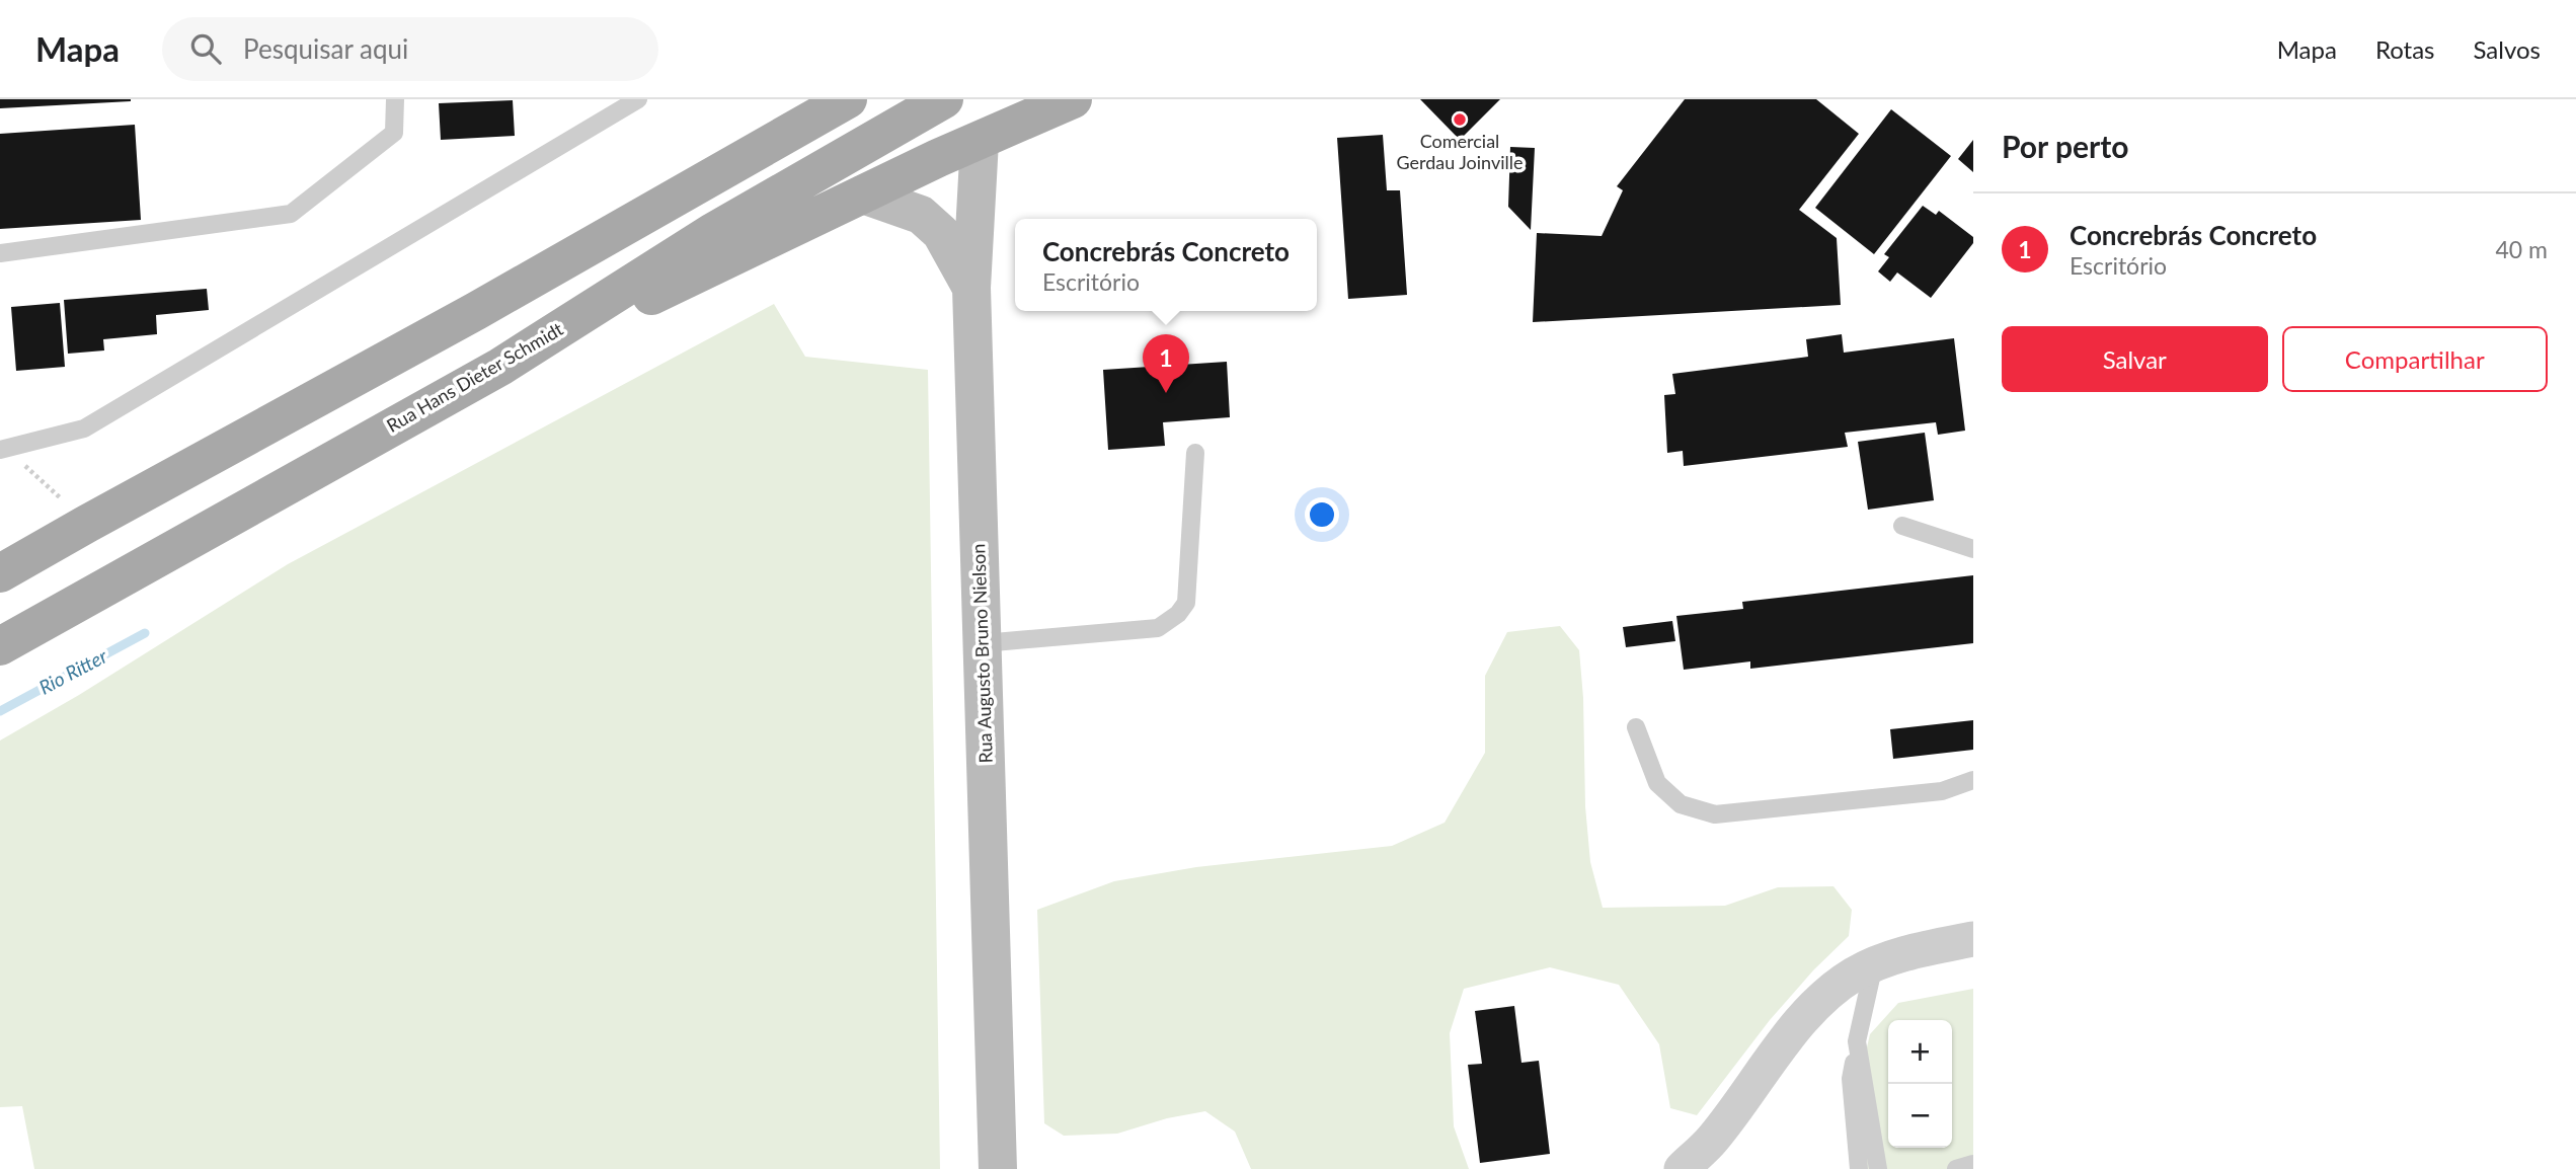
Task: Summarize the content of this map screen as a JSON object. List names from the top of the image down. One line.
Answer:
{"streets":{"main road":["Rua Hans Dieter Schmidt","Rua Augusto Bruno Nielson"]},"water":["Rio Ritter"],"places":["Comercial Gerdau Joinville"],"page":{"header":"Mapa","search":"Pesquisar aqui","nav":["Mapa","Rotas","Salvos"],"heading":"Por perto","list":[{"mark":"1","name":"Concrebrás Concreto","note":"Escritório","value":"40 m"}],"popup":["Concrebrás Concreto","Escritório"],"buttons":["Salvar","Compartilhar"],"pins":"1","map_buttons":["+","−"]}}
